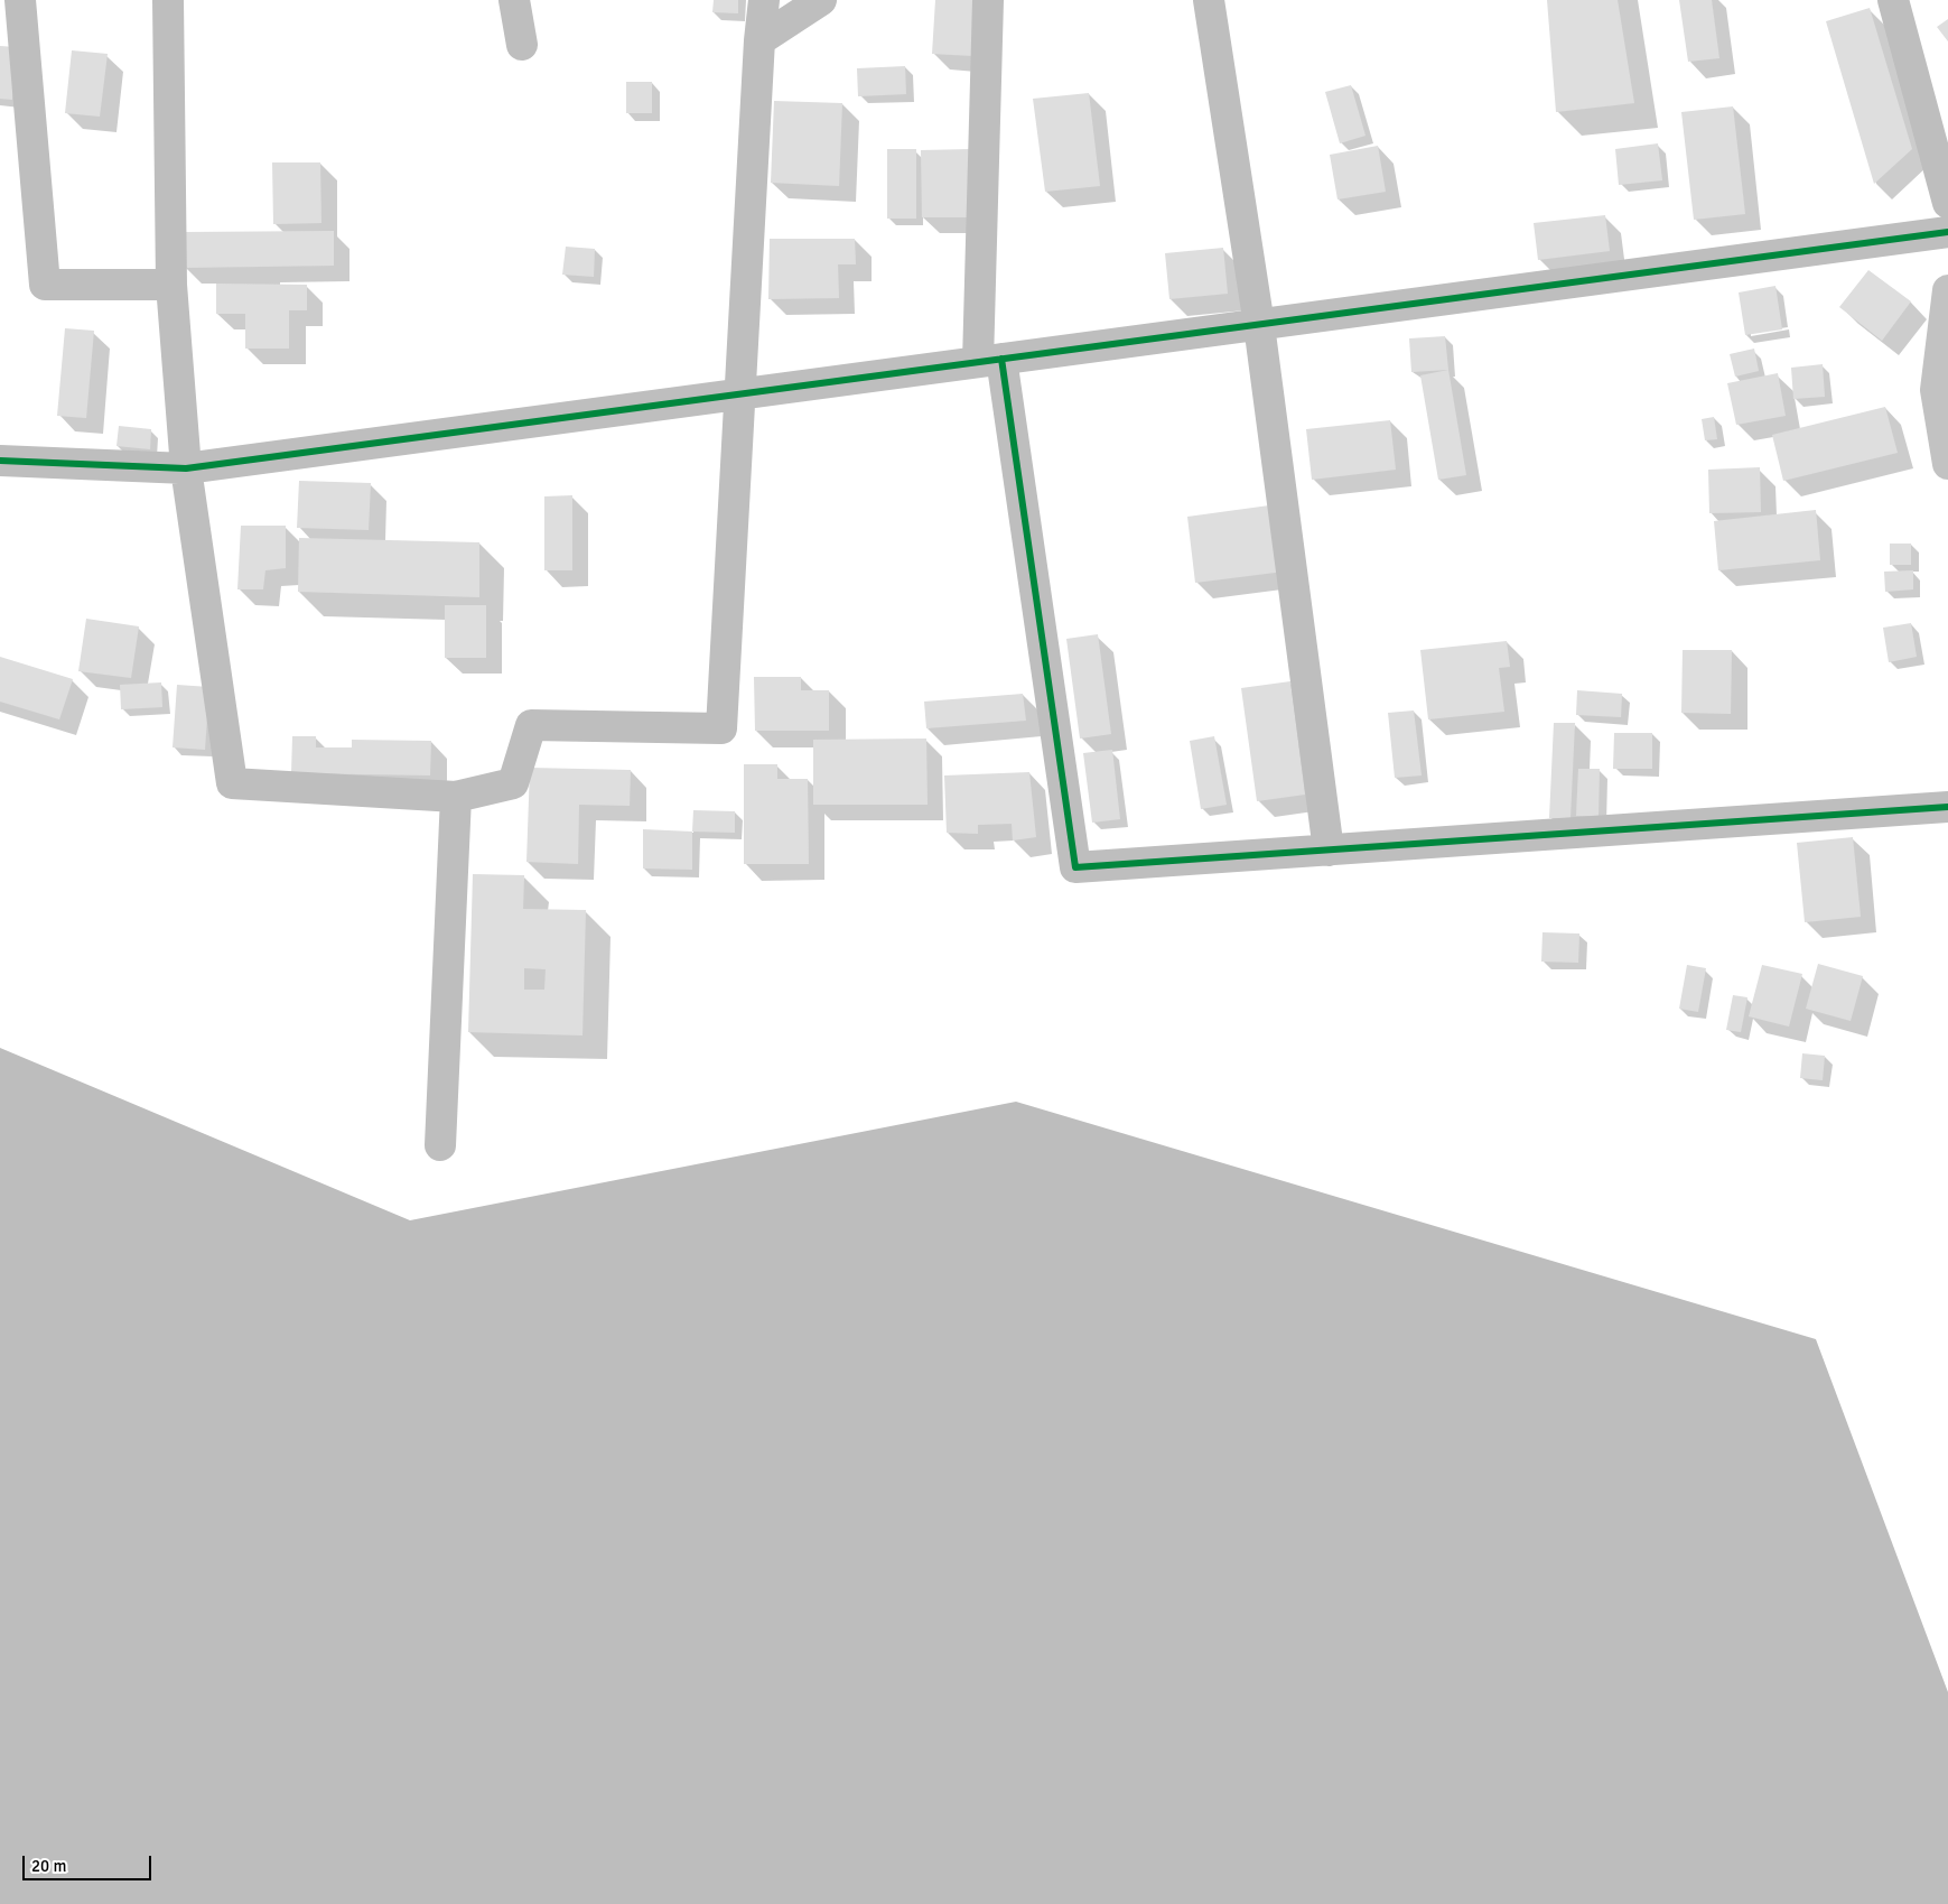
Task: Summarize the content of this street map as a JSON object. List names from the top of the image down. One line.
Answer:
{"scale_bar":"20 m"}
